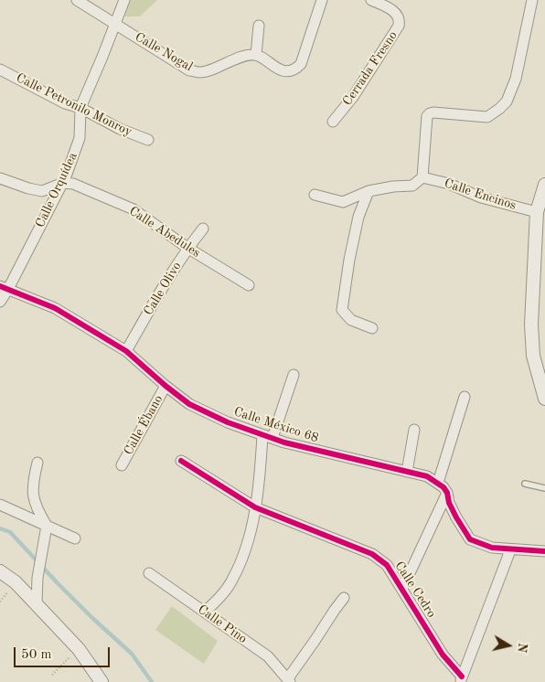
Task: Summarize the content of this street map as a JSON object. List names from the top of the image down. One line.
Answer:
{"streets":{"street":["Calle Nogal","Cerrada Fresno","Calle Petronilo Monroy","Calle Orquídea","Calle Encinos","Calle Abedules","Calle Olivo","Calle Ébano","Calle México 68","Calle Cedro","Calle Pino"]},"crossings":[["Calle Nogal","Calle Orquídea"],["Calle Petronilo Monroy","Calle Orquídea"],["Calle Orquídea","Calle Abedules"],["Calle Orquídea","Calle México 68"],["Calle Abedules","Calle Olivo"],["Calle Olivo","Calle México 68"],["Calle Ébano","Calle México 68"]],"scale_bar":"50 m","north":"right"}
